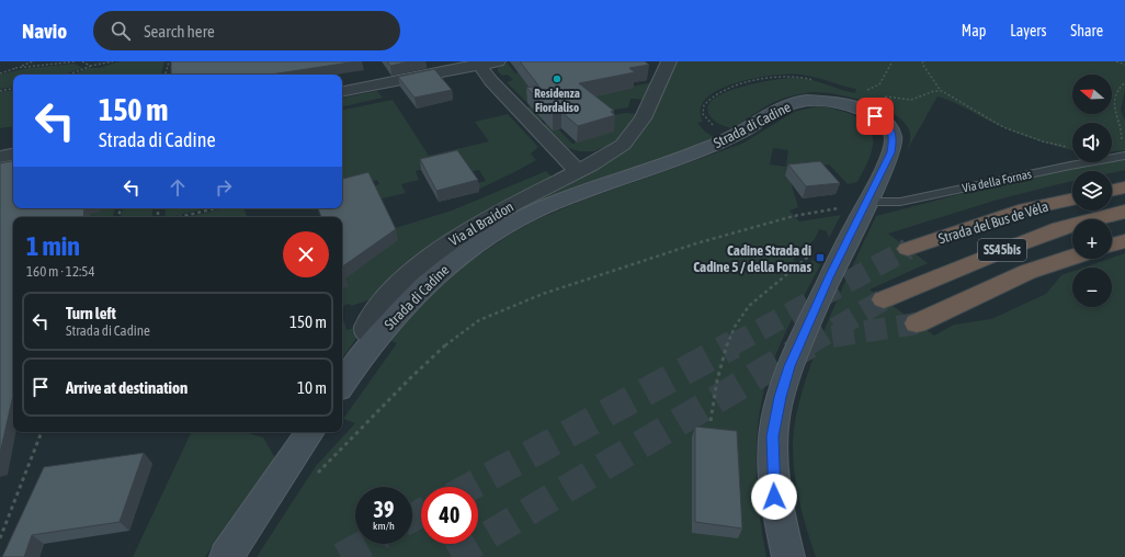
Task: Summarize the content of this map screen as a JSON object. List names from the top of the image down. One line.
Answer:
{"streets":{"highway":["Strada del Bus de Véla","SS45bis"],"street":["Strada di Cadine","Via al Braidon"],"lane":["Via della Fornas"]},"crossings":[["Strada di Cadine","Via della Fornas"],["Strada di Cadine","Via al Braidon"]],"places":{"other":["Residenza Fiordaliso"],"transit":["Cadine Strada di Cadine 5 / della Fornas"]},"north":"left","page":{"header":"Navio","search":"Search here","nav":["Map","Layers","Share"],"map_buttons":["+","−"],"turn":["150 m","Strada di Cadine"],"heading":["1 min","160 m · 12:54"],"list":[{"name":"Turn left","note":"Strada di Cadine","value":"150 m"},{"name":"Arrive at destination","value":"10 m"}],"speed":"39 km/h","limit":"40"}}
